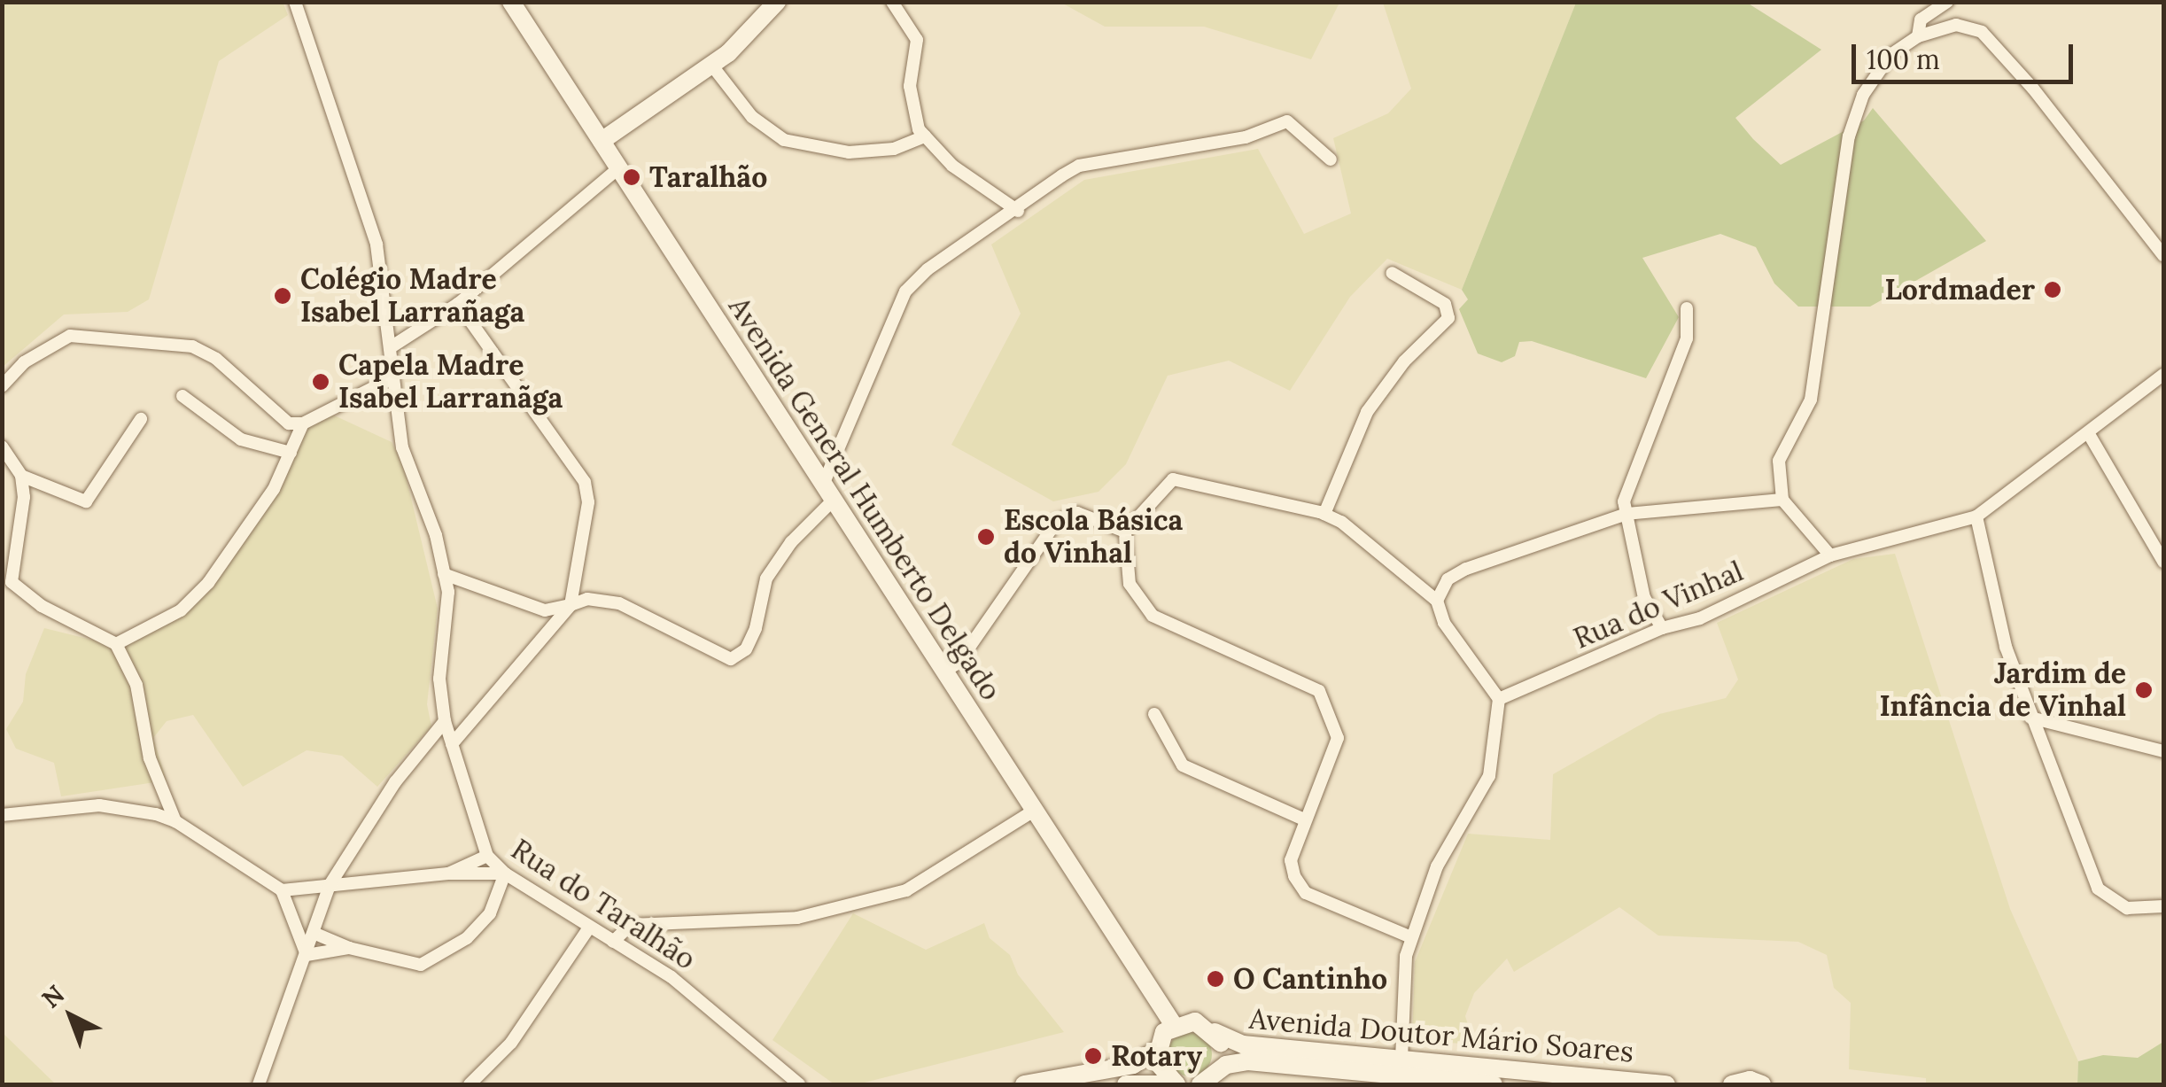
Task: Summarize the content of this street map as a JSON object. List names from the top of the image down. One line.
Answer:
{"streets":{"street":["Avenida General Humberto Delgado","Rua do Vinhal","Rua do Taralhão","Avenida Doutor Mário Soares"]},"crossings":[["Avenida General Humberto Delgado","Avenida Doutor Mário Soares"]],"places":["Taralhão","Lordmader","Colégio Madre Isabel Larrañaga","Capela Madre Isabel Larranãga","Escola Básica do Vinhal","Jardim de Infância de Vinhal","O Cantinho","Rotary"],"scale_bar":"100 m","north":"top left"}
